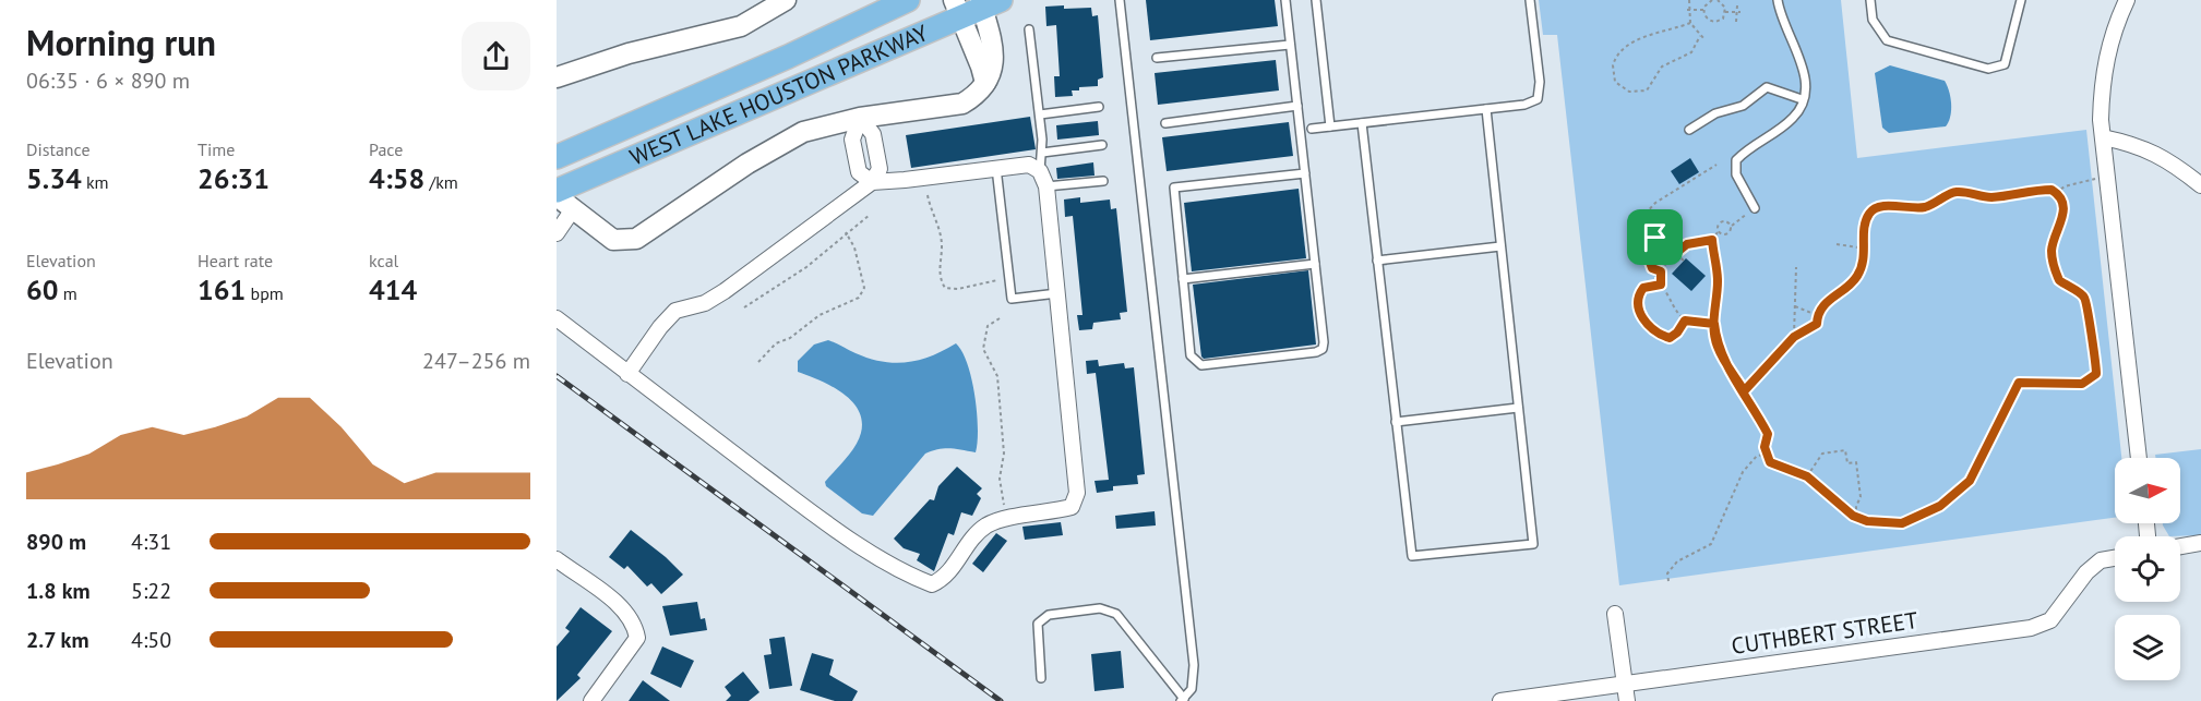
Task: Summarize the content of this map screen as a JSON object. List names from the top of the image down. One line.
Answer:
{"streets":{"main road":["WEST LAKE HOUSTON PARKWAY"],"street":["CUTHBERT STREET"]},"north":"right","page":{"heading":["Morning run","06:35 · 6 × 890 m"],"stats":[["Distance","5.34 km"],["Time","26:31"],["Pace","4:58 /km"],["Elevation","60 m"],["Heart rate","161 bpm"],["kcal","414"]],"chart":["Elevation","247–256 m"],"list":[{"name":"890 m","note":"4:31"},{"name":"1.8 km","note":"5:22"},{"name":"2.7 km","note":"4:50"}]}}
